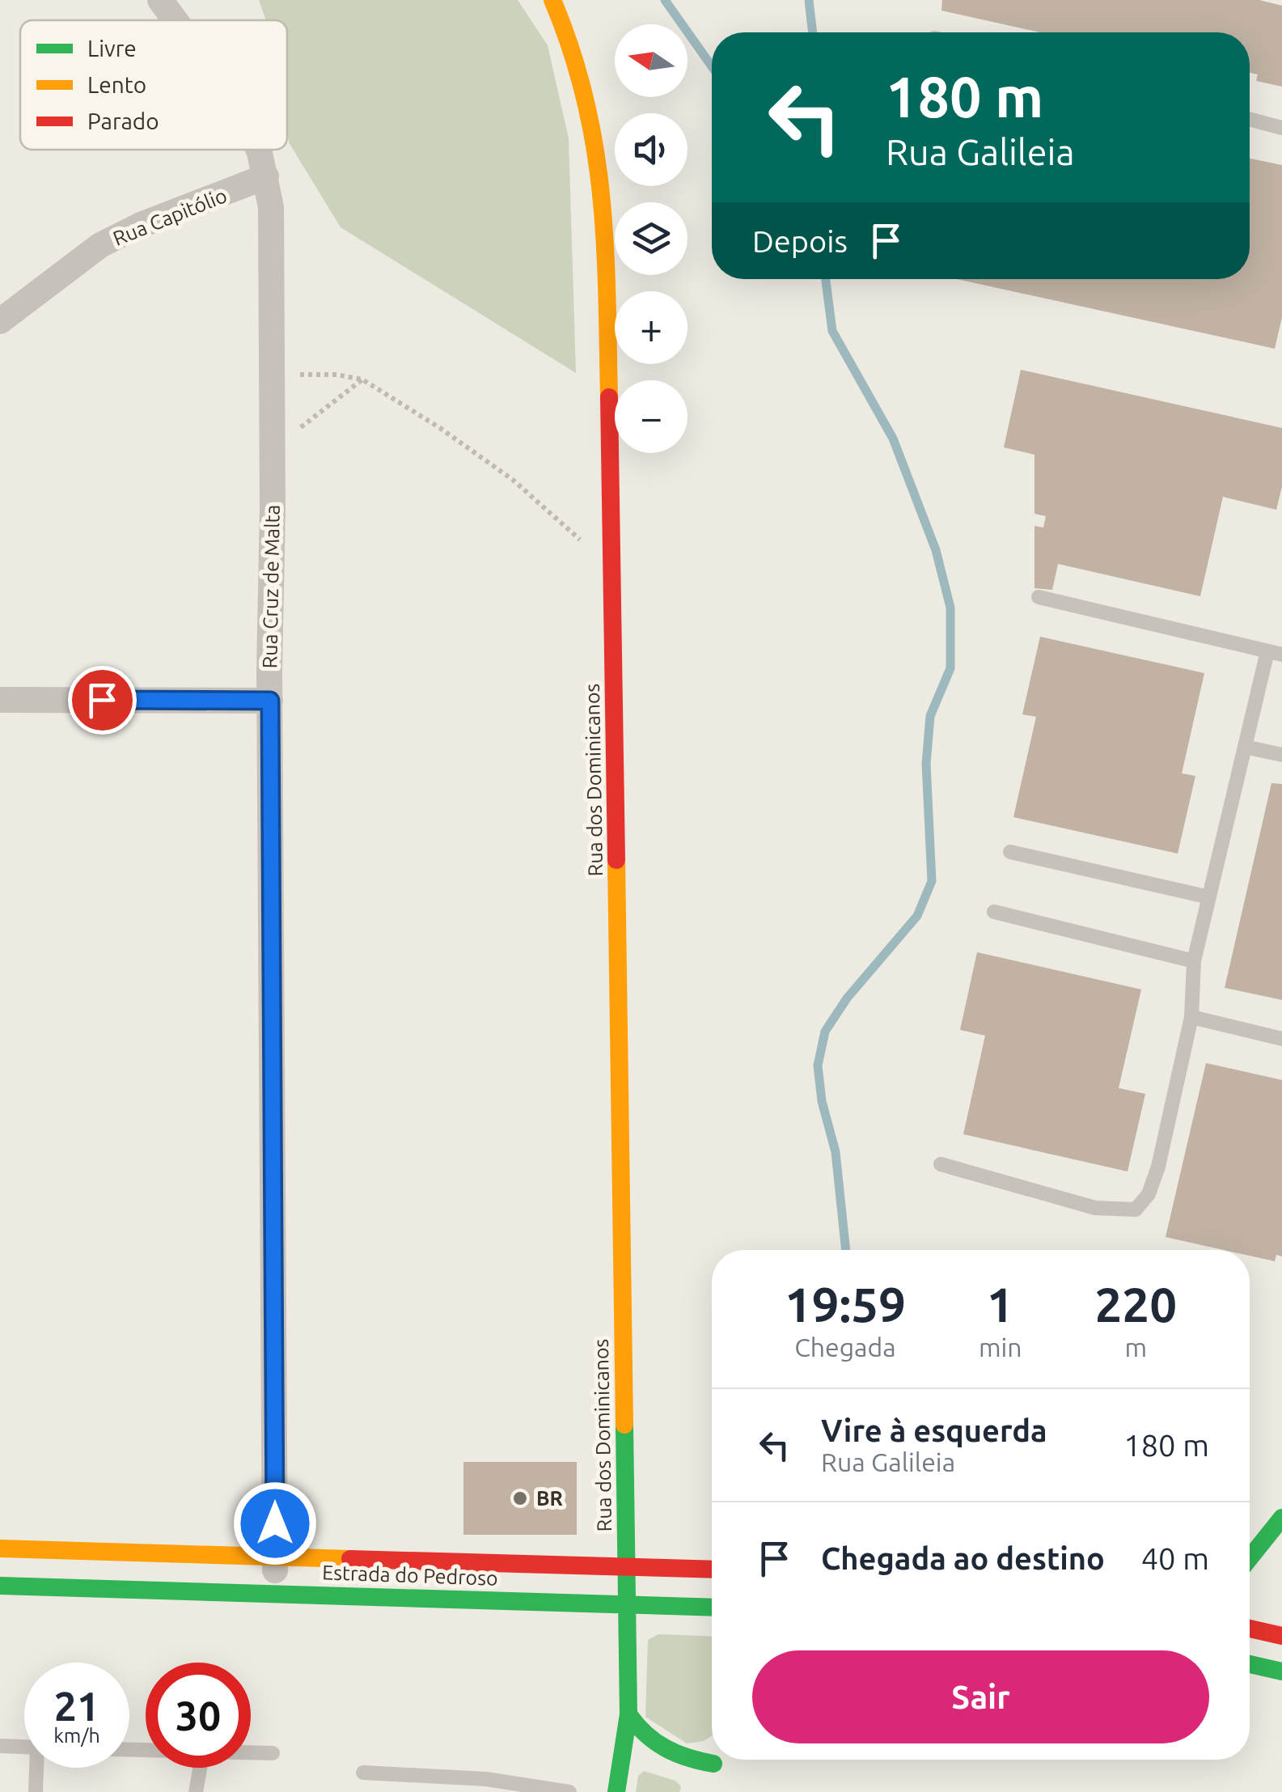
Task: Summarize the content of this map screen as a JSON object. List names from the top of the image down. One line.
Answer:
{"streets":{"main road":["Rua dos Dominicanos","Estrada do Pedroso"],"street":["Rua Capitólio","Rua Cruz de Malta"]},"crossings":[["Rua Capitólio","Rua Cruz de Malta"],["Rua Cruz de Malta","Estrada do Pedroso"],["Rua dos Dominicanos","Estrada do Pedroso"]],"places":["BR"],"legend":["Livre","Lento","Parado"],"north":"left","page":{"map_buttons":["+","−"],"turn":["180 m","Rua Galileia"],"then":"Depois","eta":["19:59","Chegada","1","min","220","m"],"list":[{"name":"Vire à esquerda","note":"Rua Galileia","value":"180 m"},{"name":"Chegada ao destino","value":"40 m"}],"buttons":"Sair","speed":"21 km/h","limit":"30"}}
